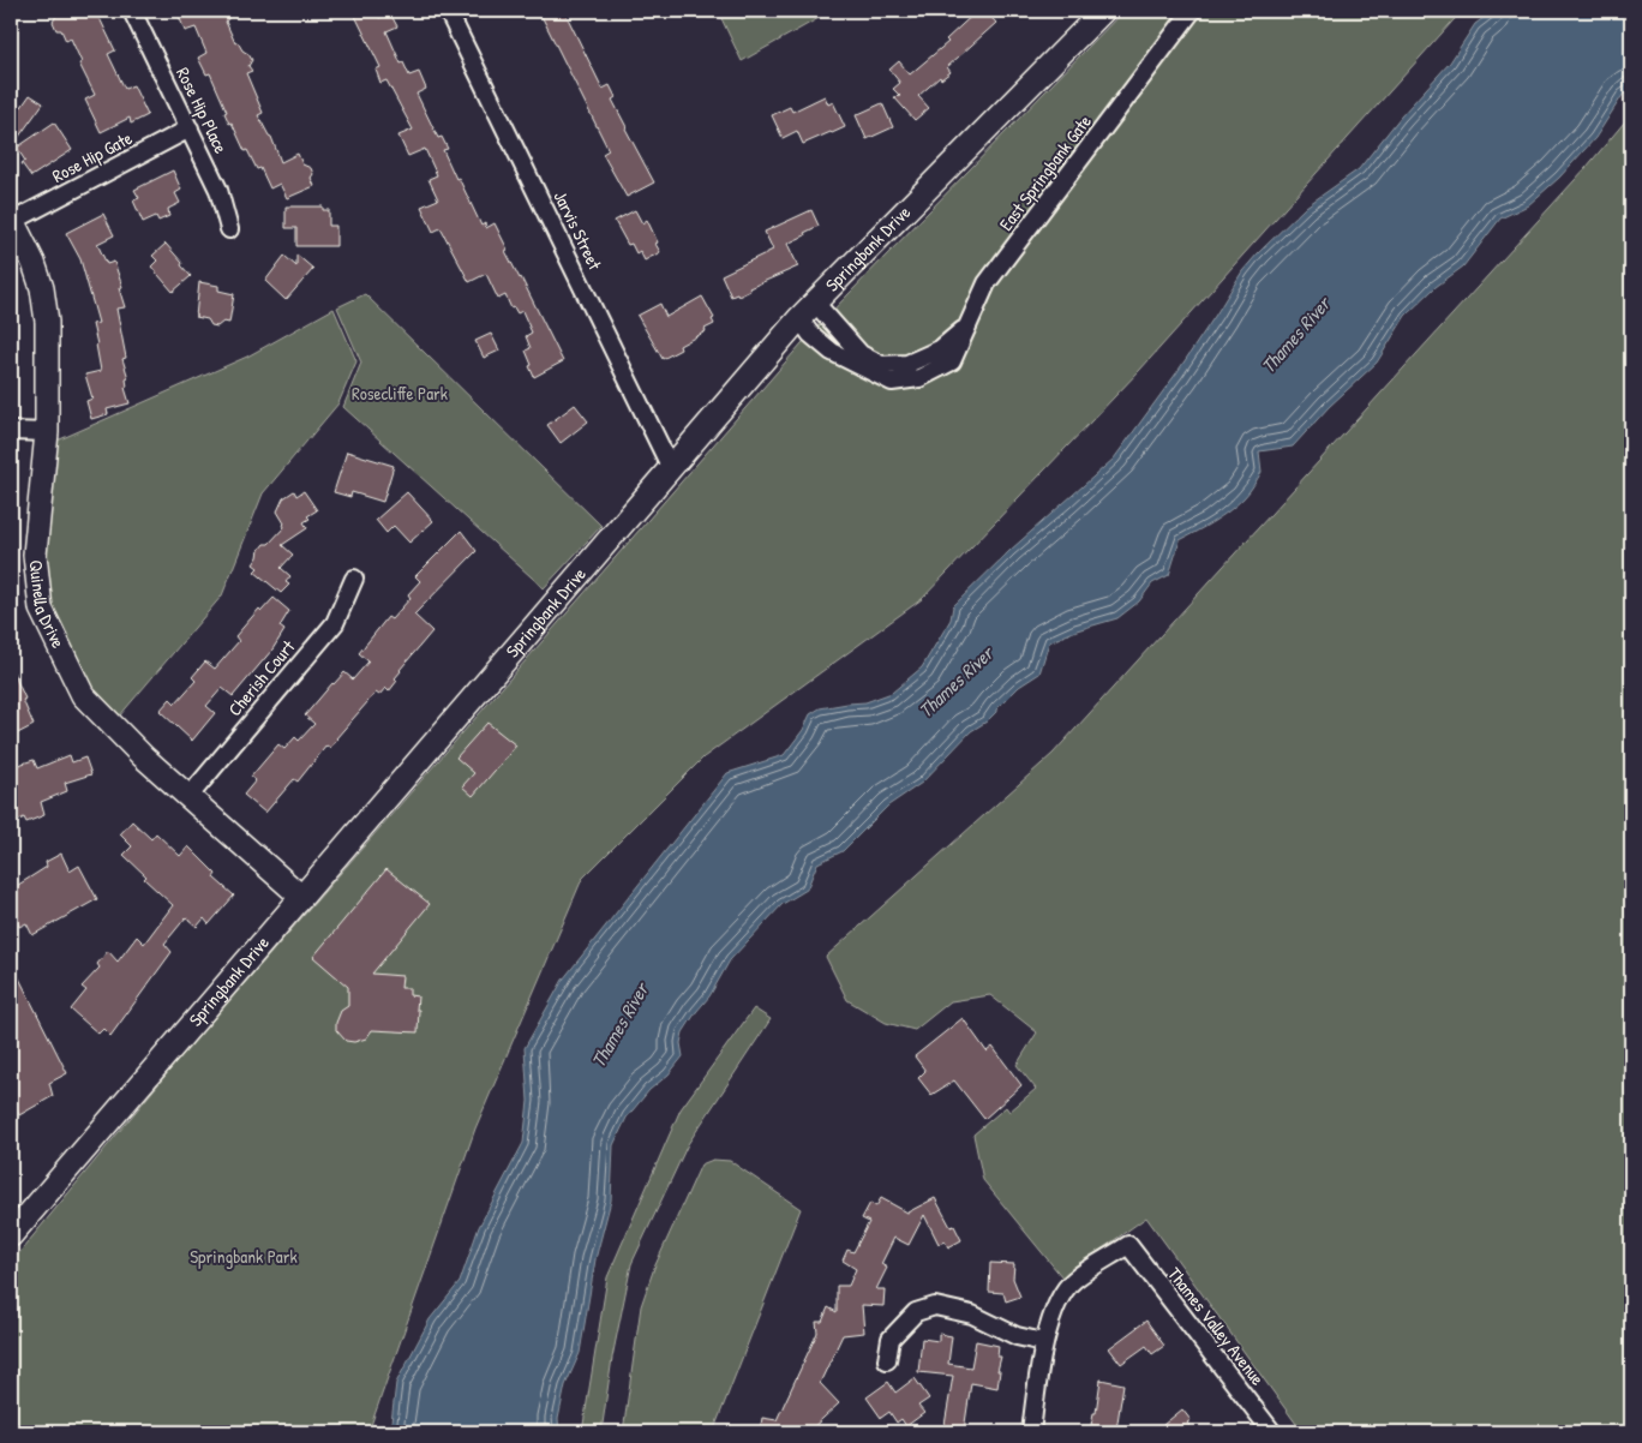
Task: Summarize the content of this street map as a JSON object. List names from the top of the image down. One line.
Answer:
{"streets":{"main road":["Springbank Drive","Quinella Drive"],"street":["Rose Hip Place","Rose Hip Gate","East Springbank Gate","Jarvis Street","Cherish Court","Thames Valley Avenue"]},"crossings":[["Rose Hip Place","Rose Hip Gate"],["Rose Hip Gate","Quinella Drive"],["East Springbank Gate","Springbank Drive"],["Jarvis Street","Springbank Drive"],["Springbank Drive","Quinella Drive"],["Quinella Drive","Cherish Court"]],"water":["Thames River"],"parks":["Rosecliffe Park","Springbank Park"]}
